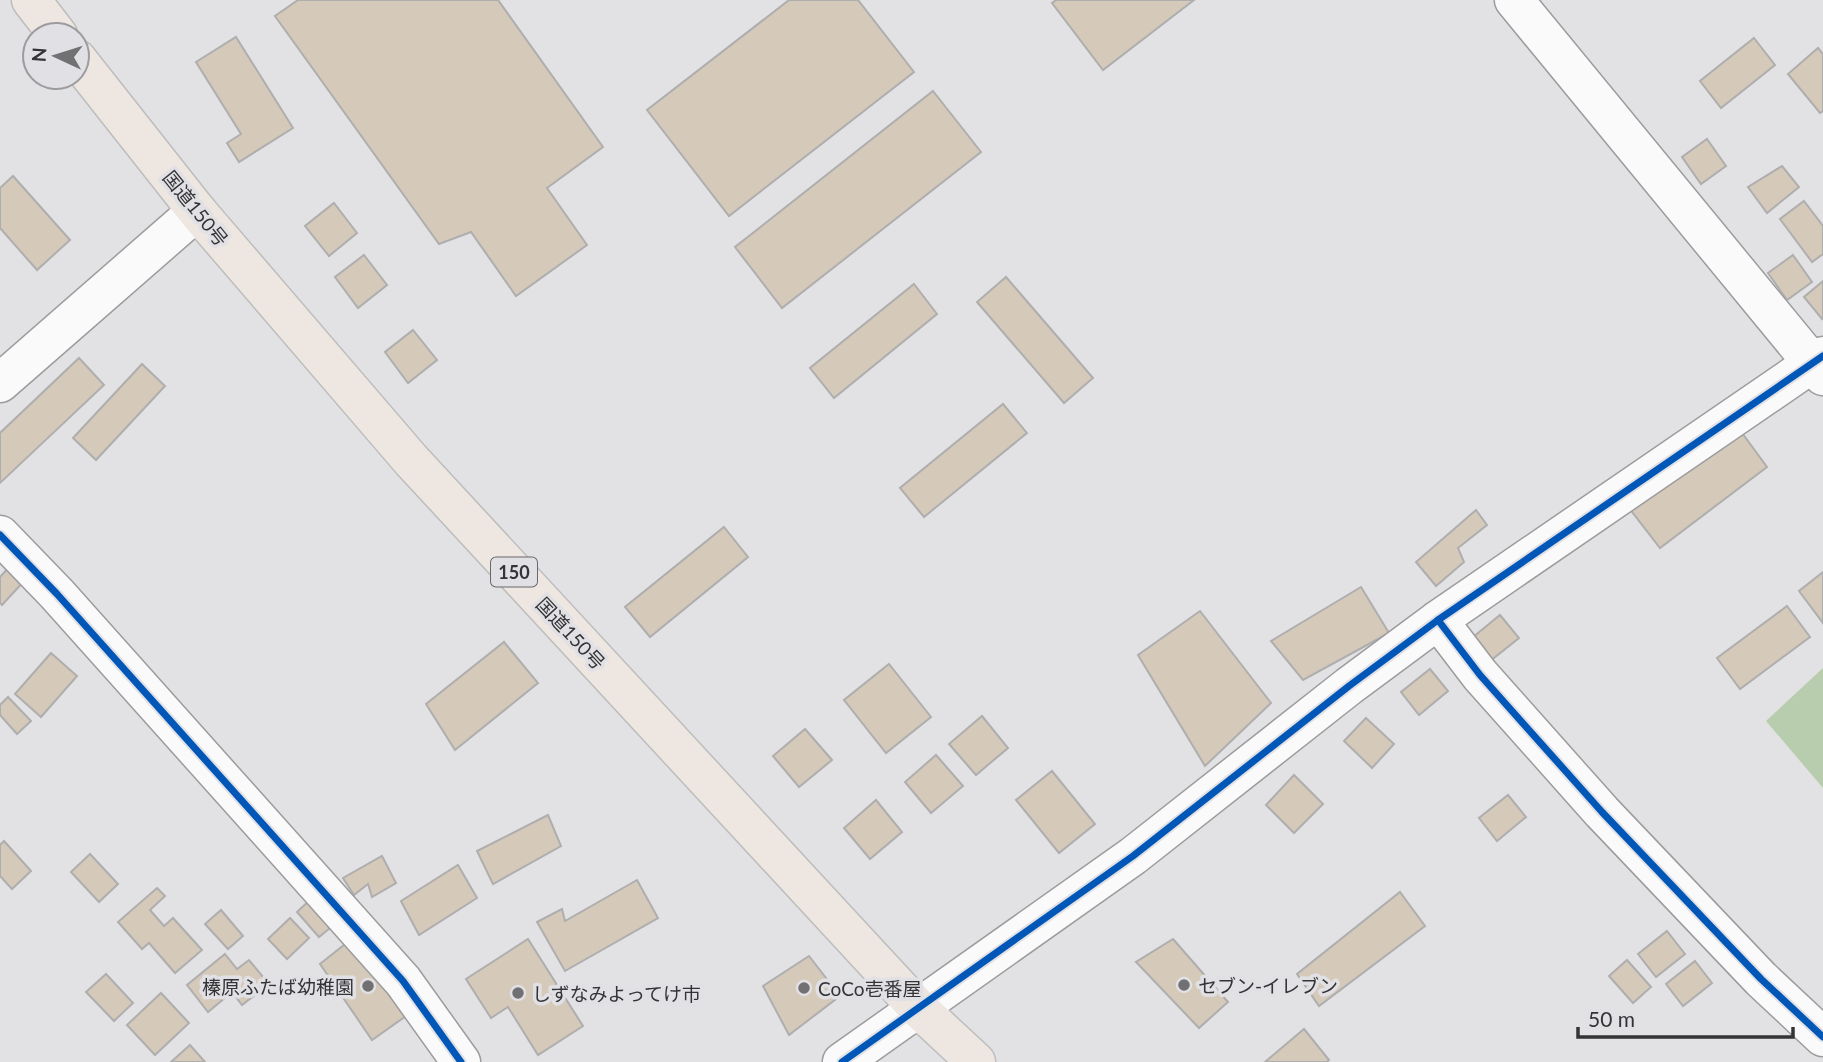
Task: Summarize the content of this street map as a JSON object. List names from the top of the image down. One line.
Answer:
{"streets":{"highway":["国道150号","150"]},"places":["セブン-イレブン","榛原ふたば幼稚園","CoCo壱番屋","しずなみよってけ市"],"scale_bar":"50 m","north":"left"}
